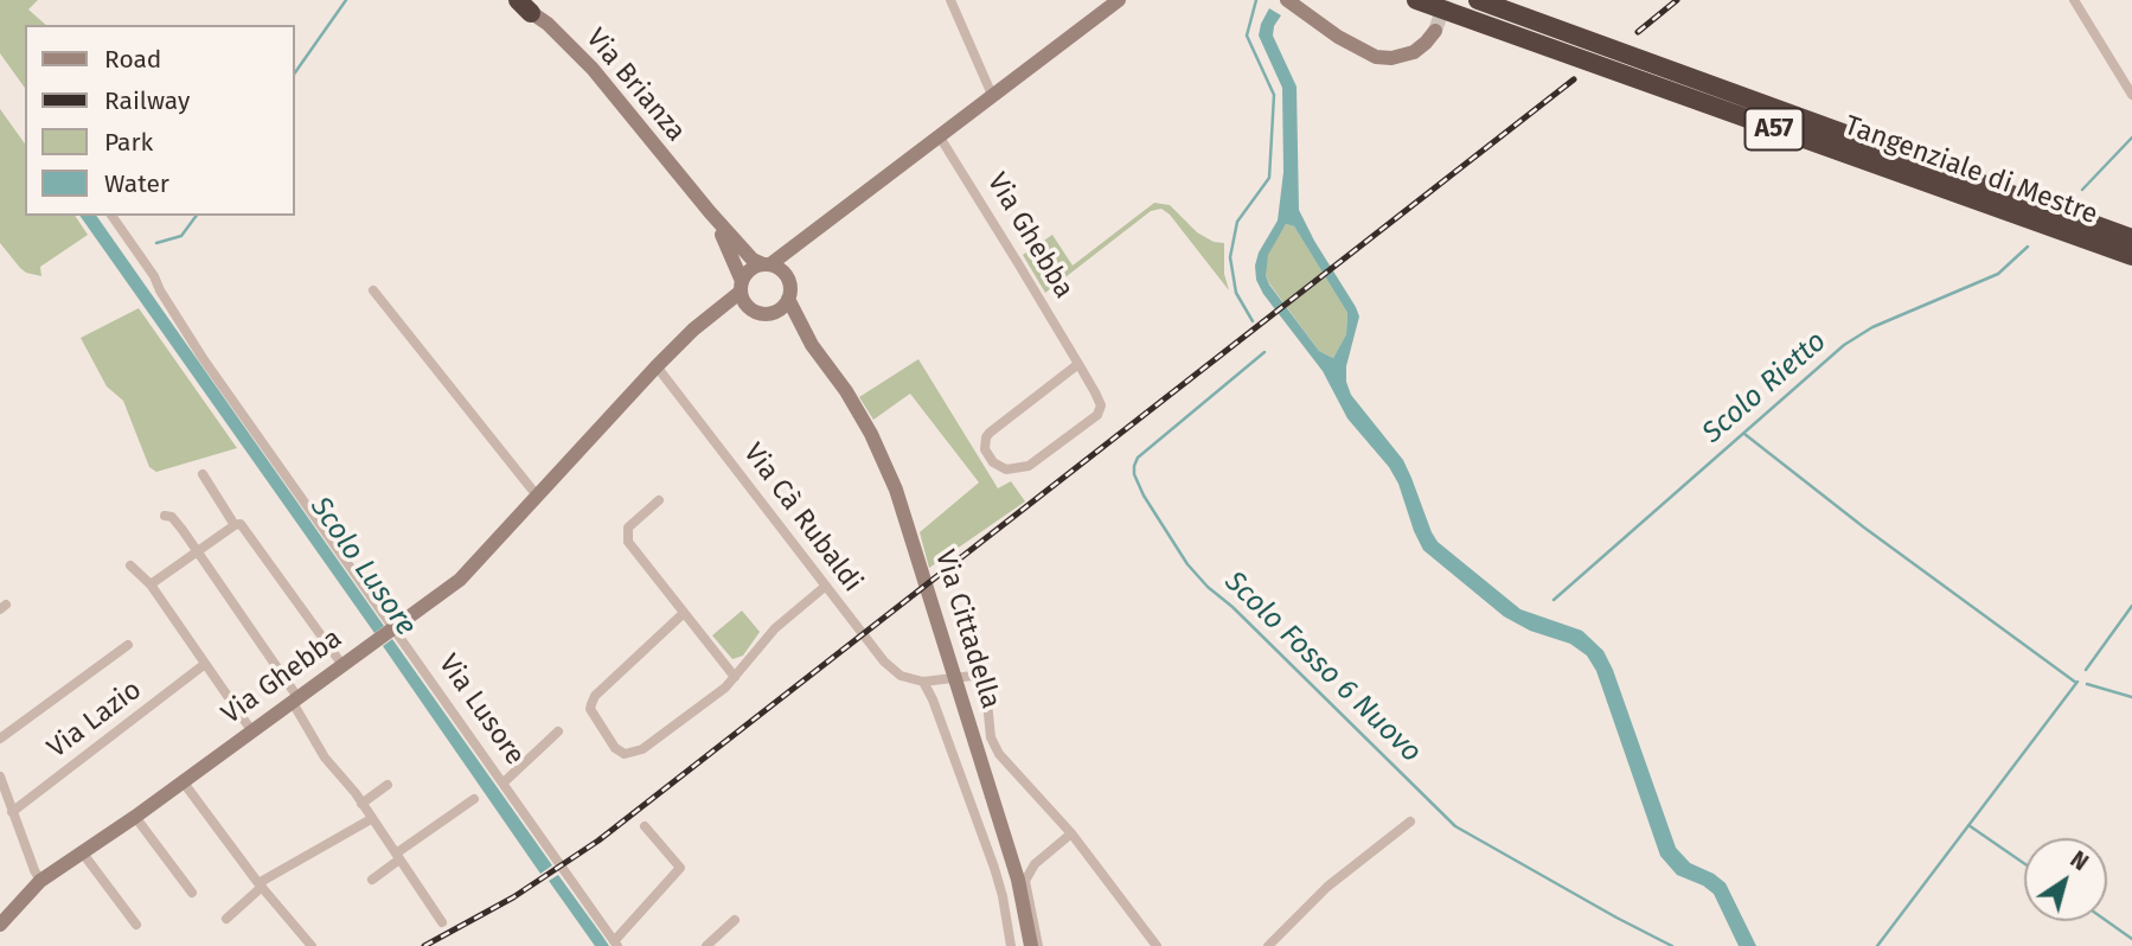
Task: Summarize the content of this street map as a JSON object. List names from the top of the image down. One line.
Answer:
{"streets":{"highway":["A57","Tangenziale di Mestre"],"street":["Via Brianza","Via Ghebba","Via Cà Rubaldi","Via Cittadella","Via Lusore","Via Lazio"]},"crossings":[["Via Brianza","Via Ghebba"],["Via Brianza","Via Cittadella"],["Via Ghebba","Via Cà Rubaldi"],["Via Ghebba","Via Cittadella"],["Via Ghebba","Via Lusore"]],"water":["Scolo Rietto","Scolo Lusore","Scolo Fosso 6 Nuovo"],"legend":["Road","Railway","Park","Water"],"north":"top right"}
